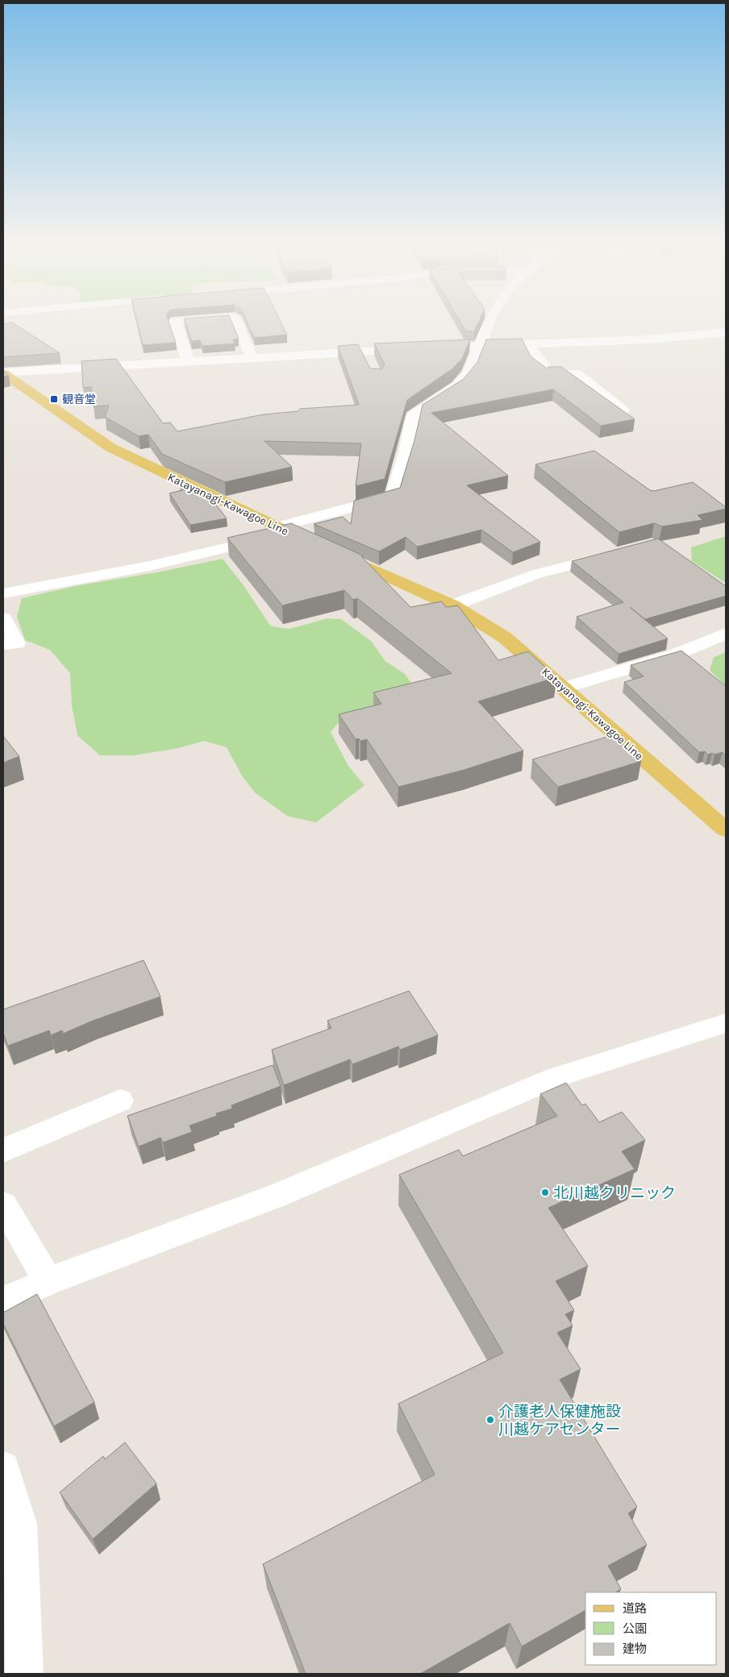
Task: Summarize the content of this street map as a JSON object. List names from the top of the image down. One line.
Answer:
{"streets":{"main road":["Katayanagi-Kawagoe Line"]},"places":{"transit":["観音堂"],"other":["北川越クリニック","介護老人保健施設 川越ケアセンター"]},"legend":["道路","公園","建物"]}
